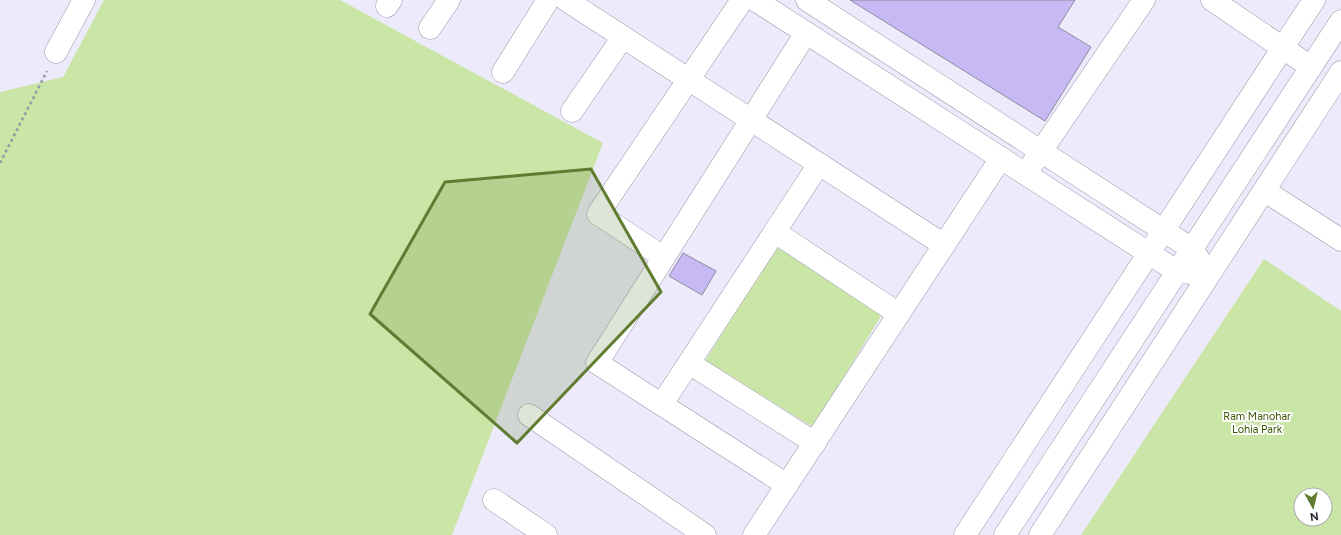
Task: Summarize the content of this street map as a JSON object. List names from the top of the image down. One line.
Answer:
{"parks":["Ram Manohar Lohia Park"],"north":"bottom"}
